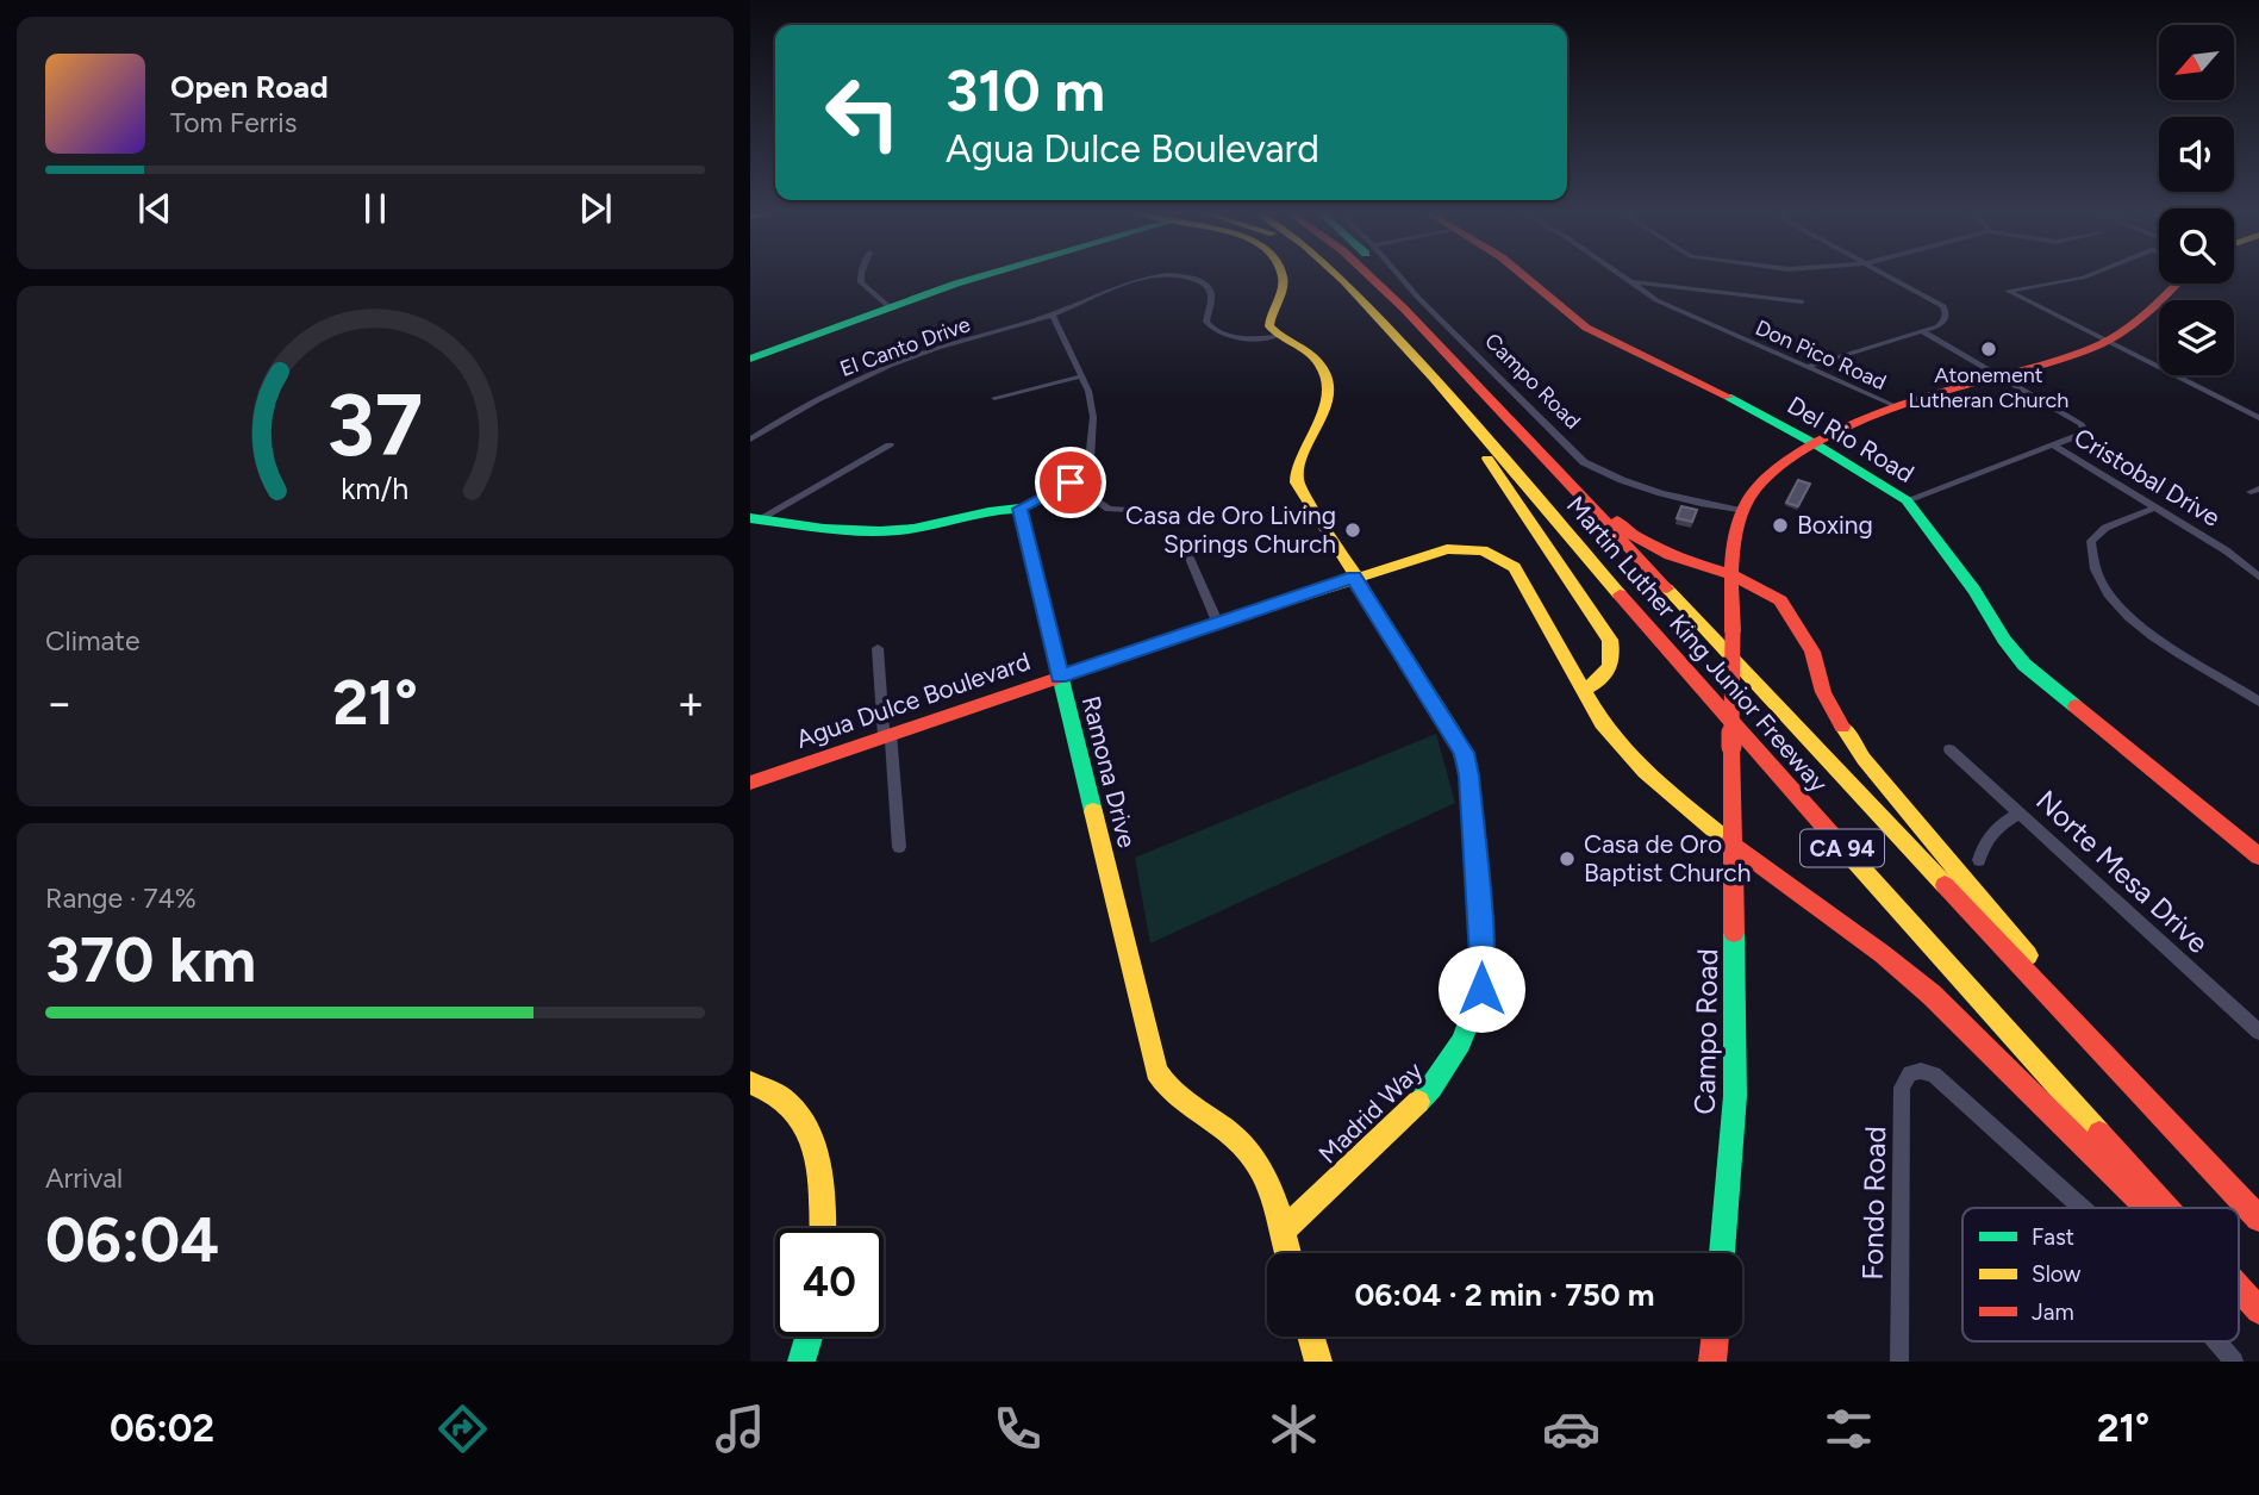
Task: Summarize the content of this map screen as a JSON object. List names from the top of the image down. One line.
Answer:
{"streets":{"main road":["Campo Road","Del Rio Road","Martin Luther King Junior Freeway","Agua Dulce Boulevard","Ramona Drive","CA 94","Madrid Way"],"street":["El Canto Drive","Don Pico Road","Cristobal Drive","Norte Mesa Drive","Fondo Road"]},"crossings":[["El Canto Drive","Madrid Way"],["Campo Road","Agua Dulce Boulevard"],["Agua Dulce Boulevard","Ramona Drive"],["Agua Dulce Boulevard","Madrid Way"],["Ramona Drive","Madrid Way"]],"places":["Atonement Lutheran Church","Boxing","Casa de Oro Living Springs Church","Casa de Oro Baptist Church"],"legend":["Fast","Slow","Jam"],"north":"bottom left","page":{"turn":["310 m","Agua Dulce Boulevard"],"song":["Open Road","Tom Ferris"],"tile":["Climate",["Range · 74%","370 km"],["Arrival","06:04"]],"heat":["−","21°","+"],"limit":"40","trip":"06:04 · 2 min · 750 m","tabs":["06:02","21°"],"gauge":["37","km/h"]}}
